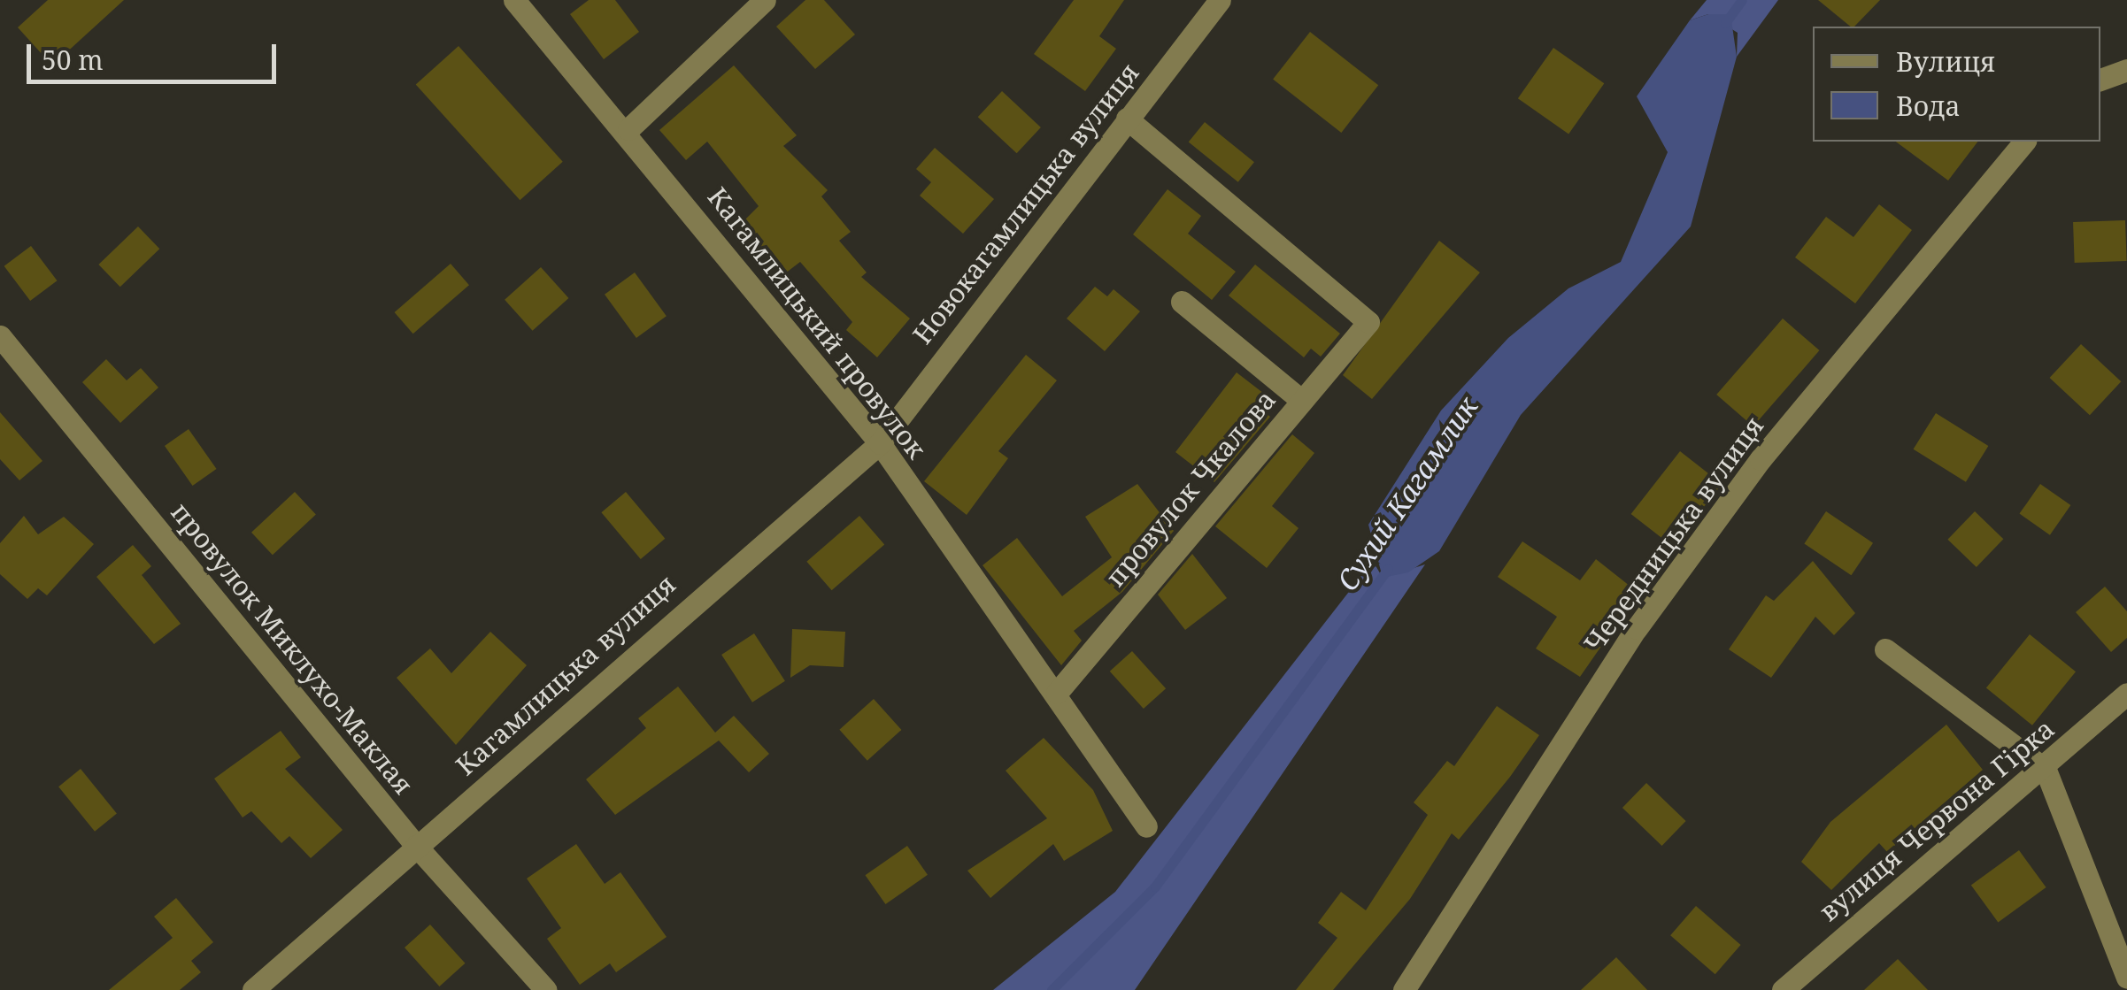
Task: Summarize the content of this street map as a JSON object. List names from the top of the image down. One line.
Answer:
{"streets":{"street":["Новокагамлицька вулиця","Кагамлицький провулок","провулок Чкалова","Чередницька вулиця","провулок Миклухо-Маклая","Кагамлицька вулиця","вулиця Червона Гірка"]},"crossings":[["Новокагамлицька вулиця","Кагамлицький провулок"],["Новокагамлицька вулиця","провулок Чкалова"],["Новокагамлицька вулиця","Кагамлицька вулиця"],["Кагамлицький провулок","провулок Чкалова"],["Кагамлицький провулок","Кагамлицька вулиця"],["провулок Миклухо-Маклая","Кагамлицька вулиця"]],"water":["Сухий Кагамлик"],"legend":["Вулиця","Вода"],"scale_bar":"50 m"}
